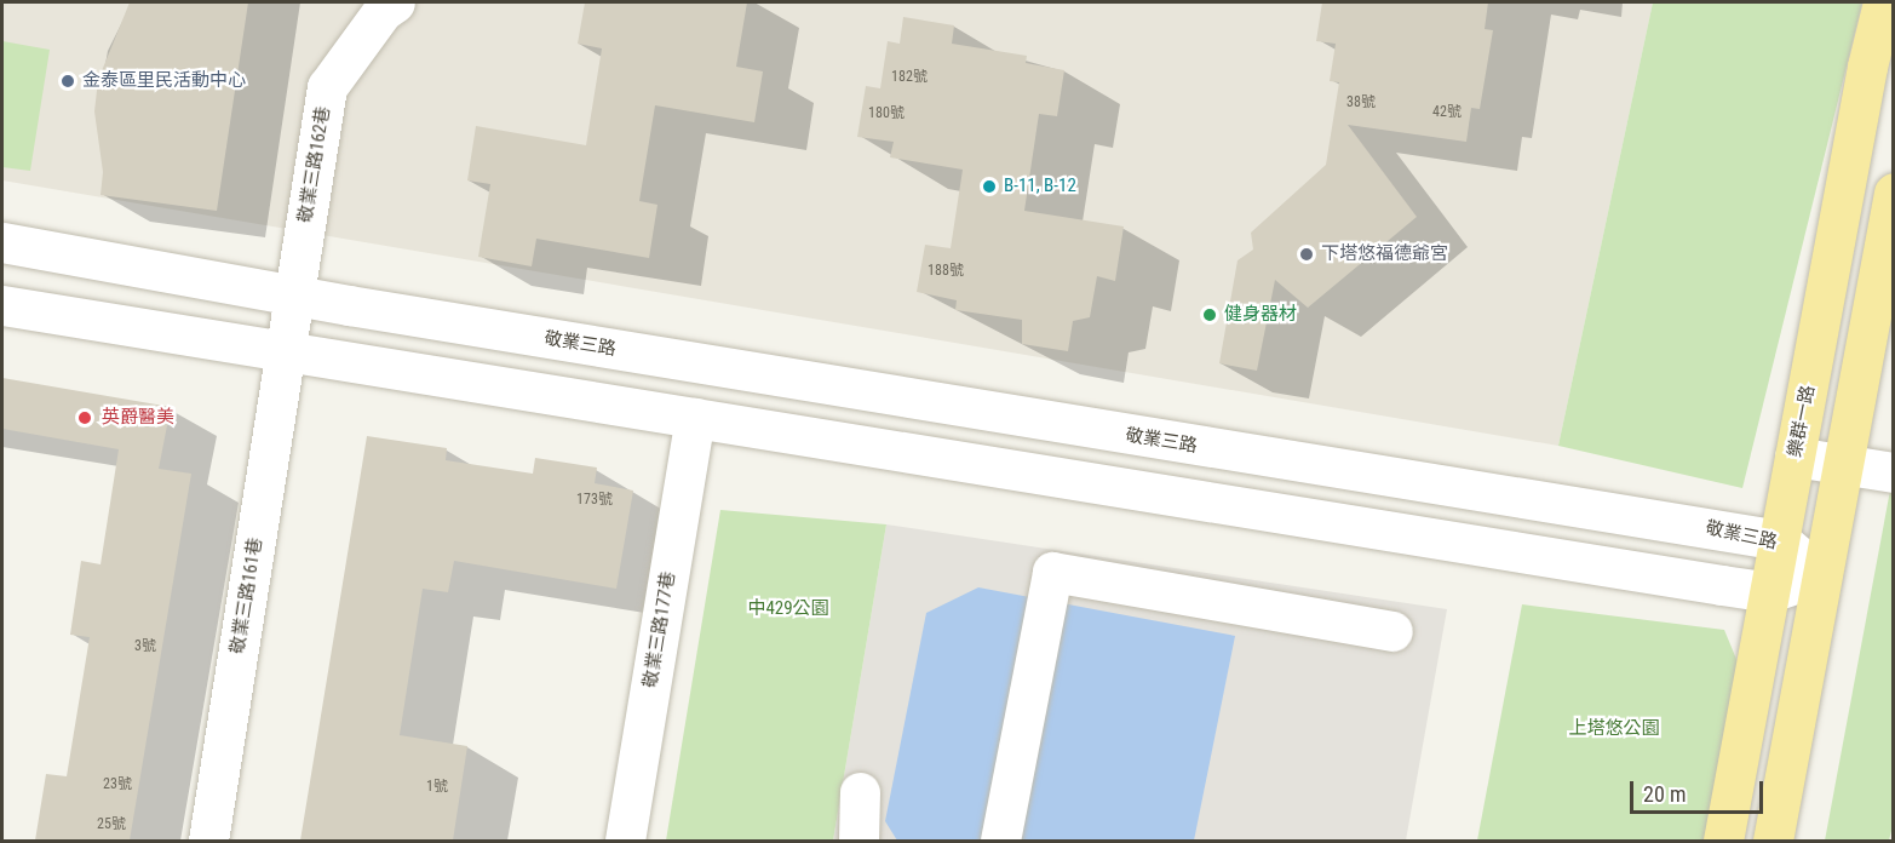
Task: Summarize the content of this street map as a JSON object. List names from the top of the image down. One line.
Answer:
{"streets":{"main road":["樂群一路"],"street":["敬業三路162巷","敬業三路","敬業三路161巷","敬業三路177巷"]},"crossings":[["敬業三路162巷","敬業三路"],["敬業三路162巷","敬業三路161巷"],["敬業三路","樂群一路"]],"parks":["中429公園","上塔悠公園"],"places":["金泰區里民活動中心","B-11, B-12","下塔悠福德爺宮","健身器材","英爵醫美"],"house_numbers":["182號","38號","42號","180號","188號","173號","3號","23號","1號","25號"],"scale_bar":"20 m"}
